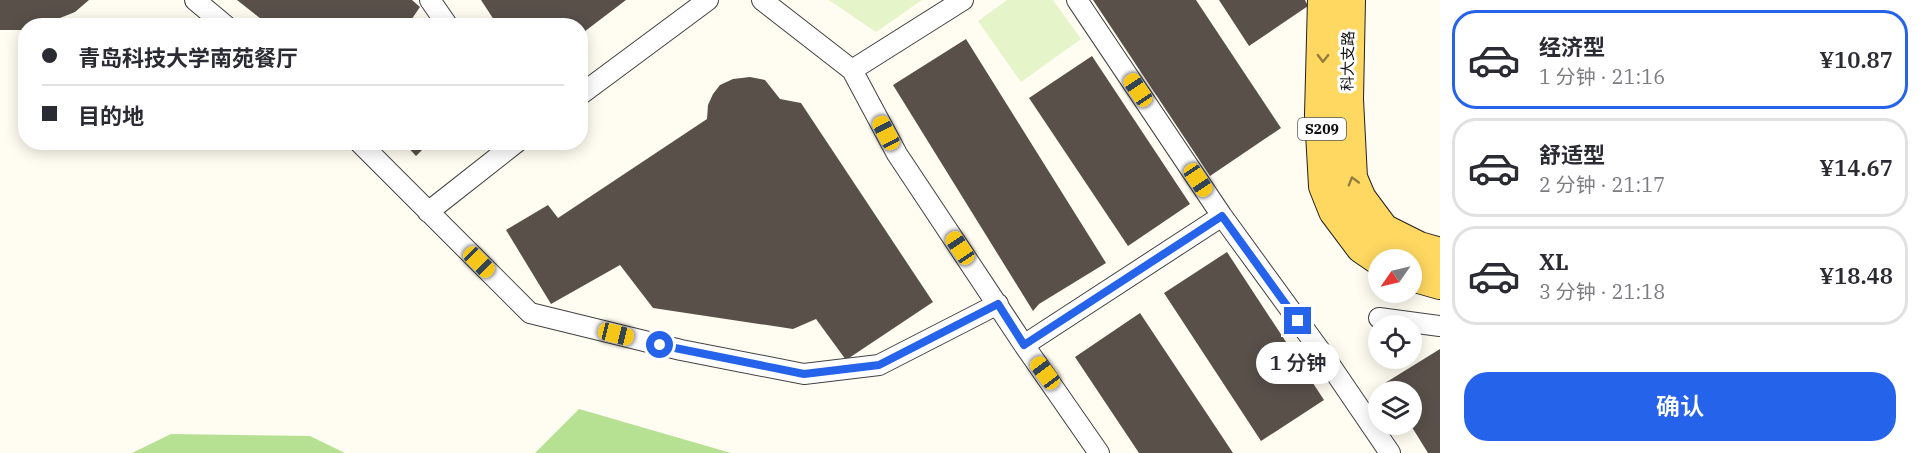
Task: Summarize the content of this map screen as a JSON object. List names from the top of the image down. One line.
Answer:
{"streets":{"main road":["科大支路","S209"]},"north":"bottom left","page":{"list":[{"name":"经济型","note":"1 分钟 · 21:16","value":"¥10.87"},{"name":"舒适型","note":"2 分钟 · 21:17","value":"¥14.67"},{"name":"XL","note":"3 分钟 · 21:18","value":"¥18.48"}],"banner":["青岛科技大学南苑餐厅","目的地"],"bubble":"1 分钟","buttons":"确认"}}
